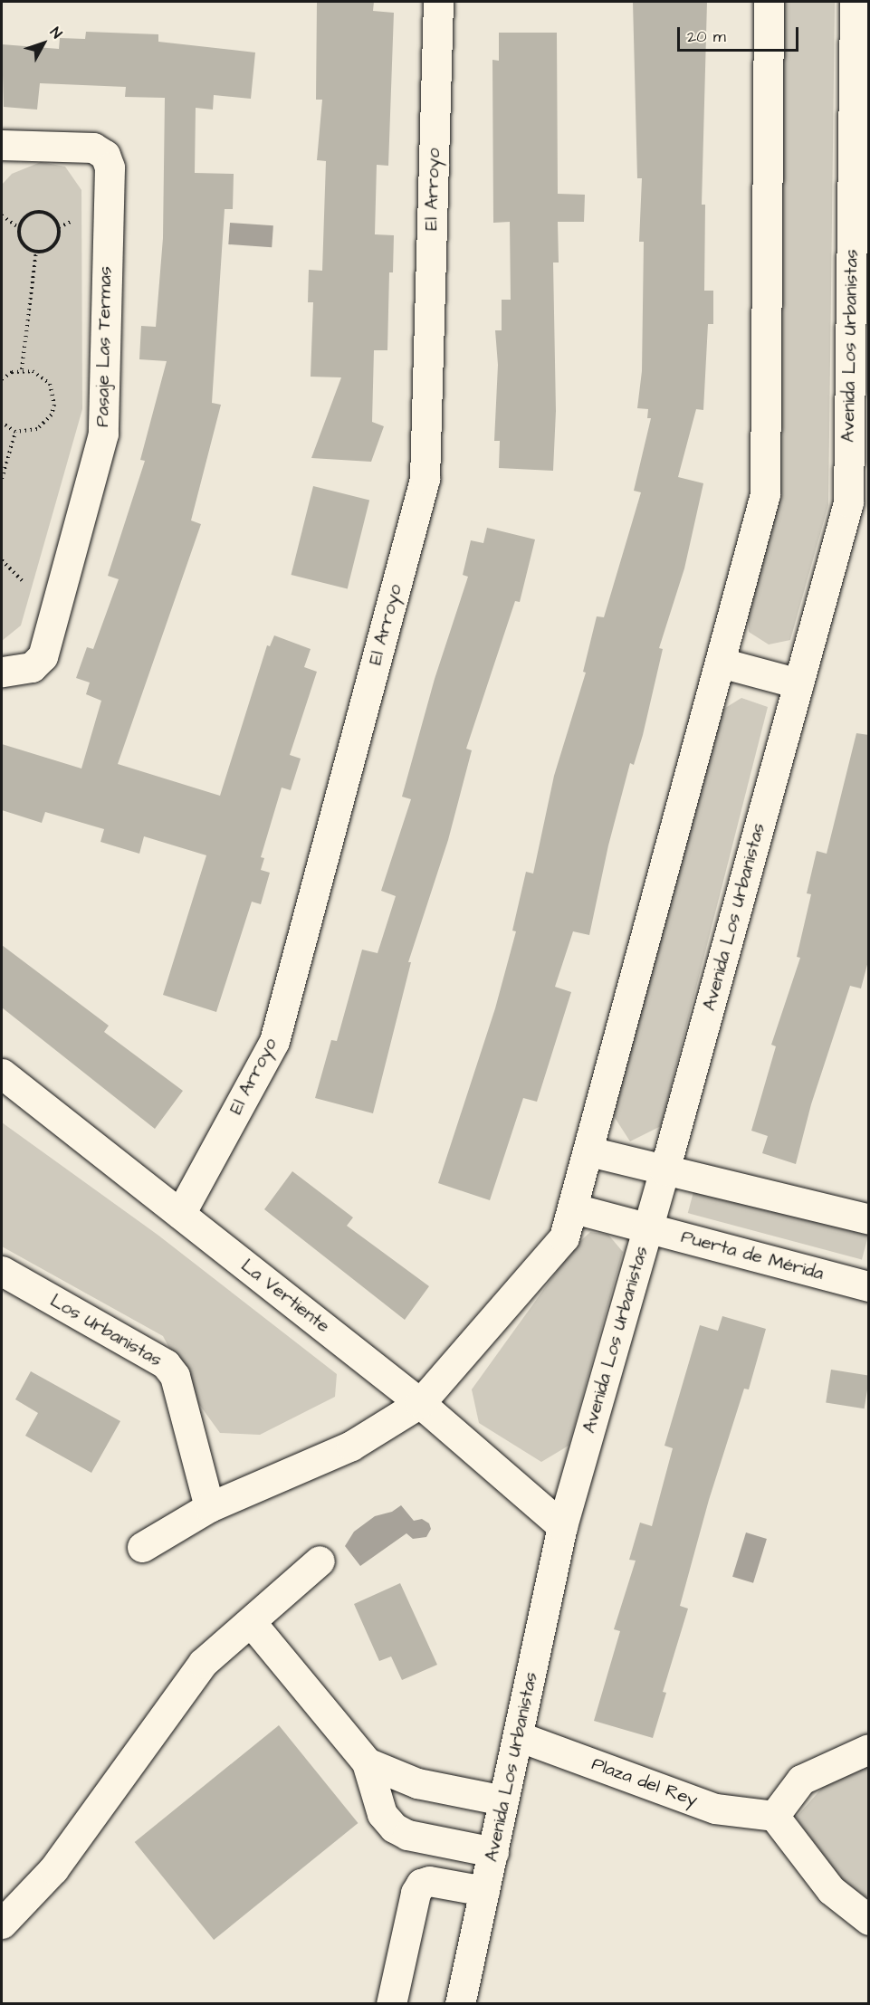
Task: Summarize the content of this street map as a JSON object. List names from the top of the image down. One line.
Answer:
{"streets":{"street":["El Arroyo","Avenida Los Urbanistas","Pasaje Las Termas","Puerta de Mérida","La Vertiente","Los Urbanistas","Plaza del Rey"]},"crossings":[["El Arroyo","La Vertiente"],["Avenida Los Urbanistas","Puerta de Mérida"],["Avenida Los Urbanistas","La Vertiente"],["Avenida Los Urbanistas","Plaza del Rey"]],"scale_bar":"20 m","north":"top right"}
